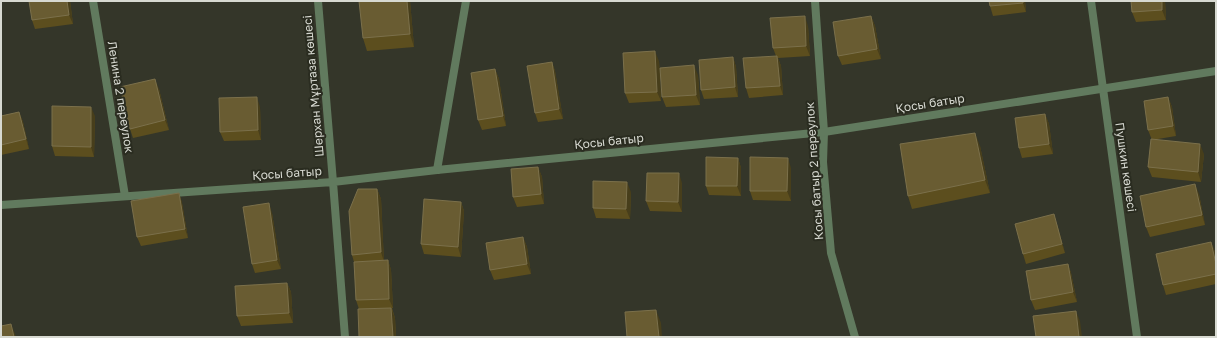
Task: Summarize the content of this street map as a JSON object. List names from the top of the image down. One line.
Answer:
{"streets":{"street":["Шерхан Мұртаза көшесі","Ленина 2 переулок","Қосы батыр","Пушкин көшесі","Косы батыр 2 переулок"]},"crossings":[["Шерхан Мұртаза көшесі","Қосы батыр"],["Ленина 2 переулок","Қосы батыр"],["Қосы батыр","Пушкин көшесі"],["Қосы батыр","Косы батыр 2 переулок"]]}
